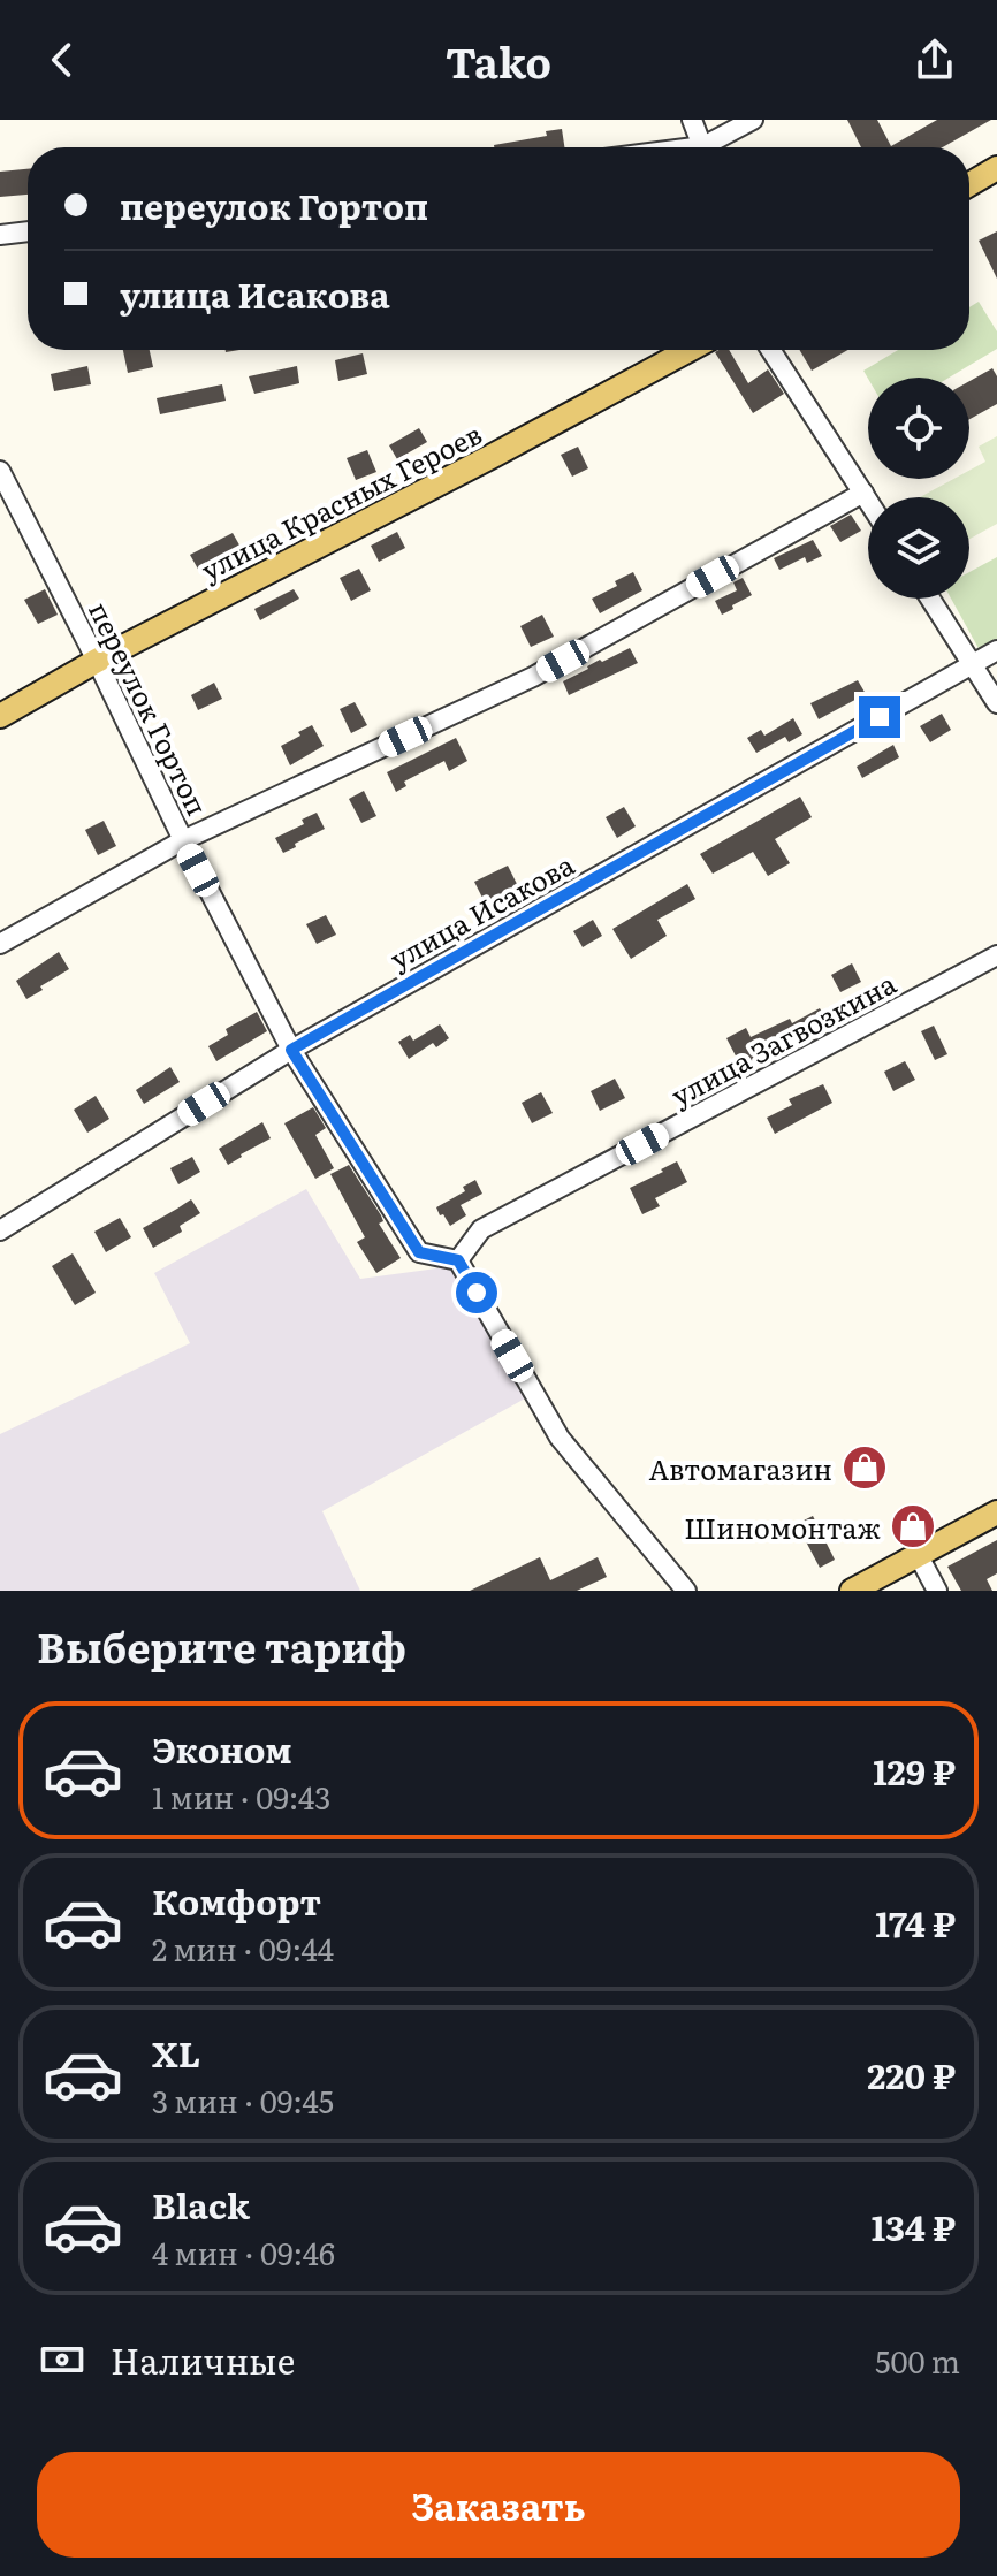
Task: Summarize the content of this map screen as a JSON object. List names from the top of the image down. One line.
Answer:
{"streets":{"main road":["улица Красных Героев"],"street":["переулок Гортоп","улица Исакова","улица Загвозкина"]},"crossings":[["улица Красных Героев","переулок Гортоп"],["переулок Гортоп","улица Исакова"],["переулок Гортоп","улица Загвозкина"]],"places":{"shop":["Автомагазин","Шиномонтаж"]},"page":{"header":"Tako","banner":["переулок Гортоп","улица Исакова"],"heading":"Выберите тариф","list":[{"name":"Эконом","note":"1 мин · 09:43","value":"129 ₽"},{"name":"Комфорт","note":"2 мин · 09:44","value":"174 ₽"},{"name":"XL","note":"3 мин · 09:45","value":"220 ₽"},{"name":"Black","note":"4 мин · 09:46","value":"134 ₽"}],"pay":["Наличные","500 m"],"buttons":"Заказать"}}
